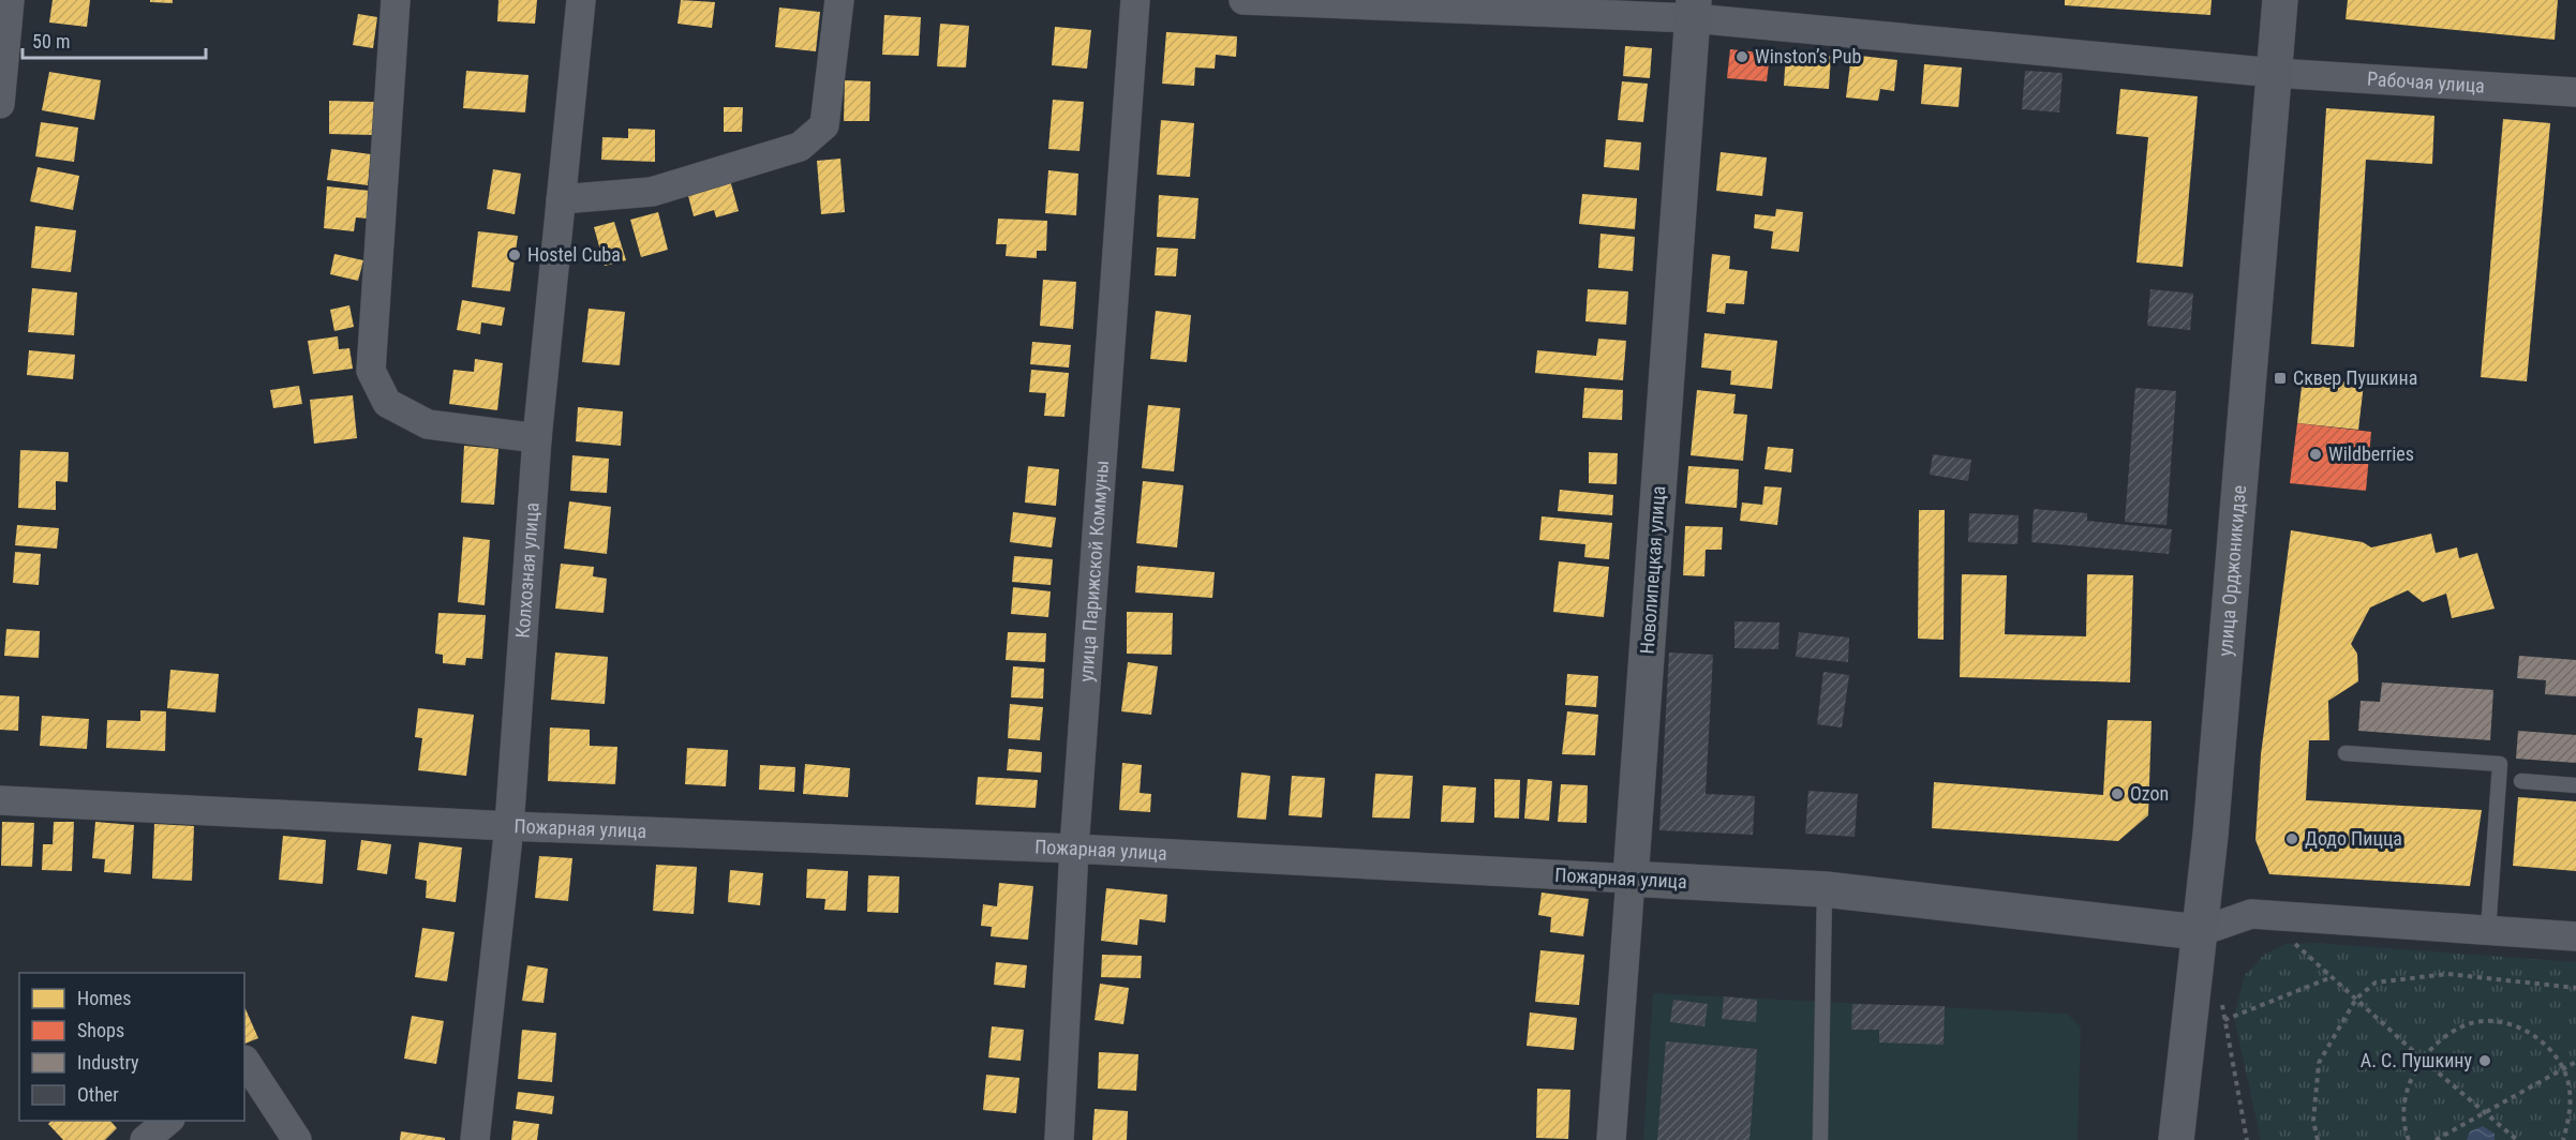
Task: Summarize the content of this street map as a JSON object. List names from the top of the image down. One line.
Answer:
{"streets":{"street":["Рабочая улица","Колхозная улица","улица Парижской Коммуны","Новолипецкая улица","улица Орджоникидзе","Пожарная улица"]},"crossings":[["Рабочая улица","Новолипецкая улица"],["Рабочая улица","улица Орджоникидзе"],["Колхозная улица","Пожарная улица"],["улица Парижской Коммуны","Пожарная улица"],["Новолипецкая улица","Пожарная улица"],["улица Орджоникидзе","Пожарная улица"]],"places":{"other":["Winston’s Pub","Hostel Cuba","Wildberries","Ozon","Додо Пицца","А. С. Пушкину"],"transit":["Сквер Пушкина"]},"legend":["Homes","Shops","Industry","Other"],"scale_bar":"50 m"}
